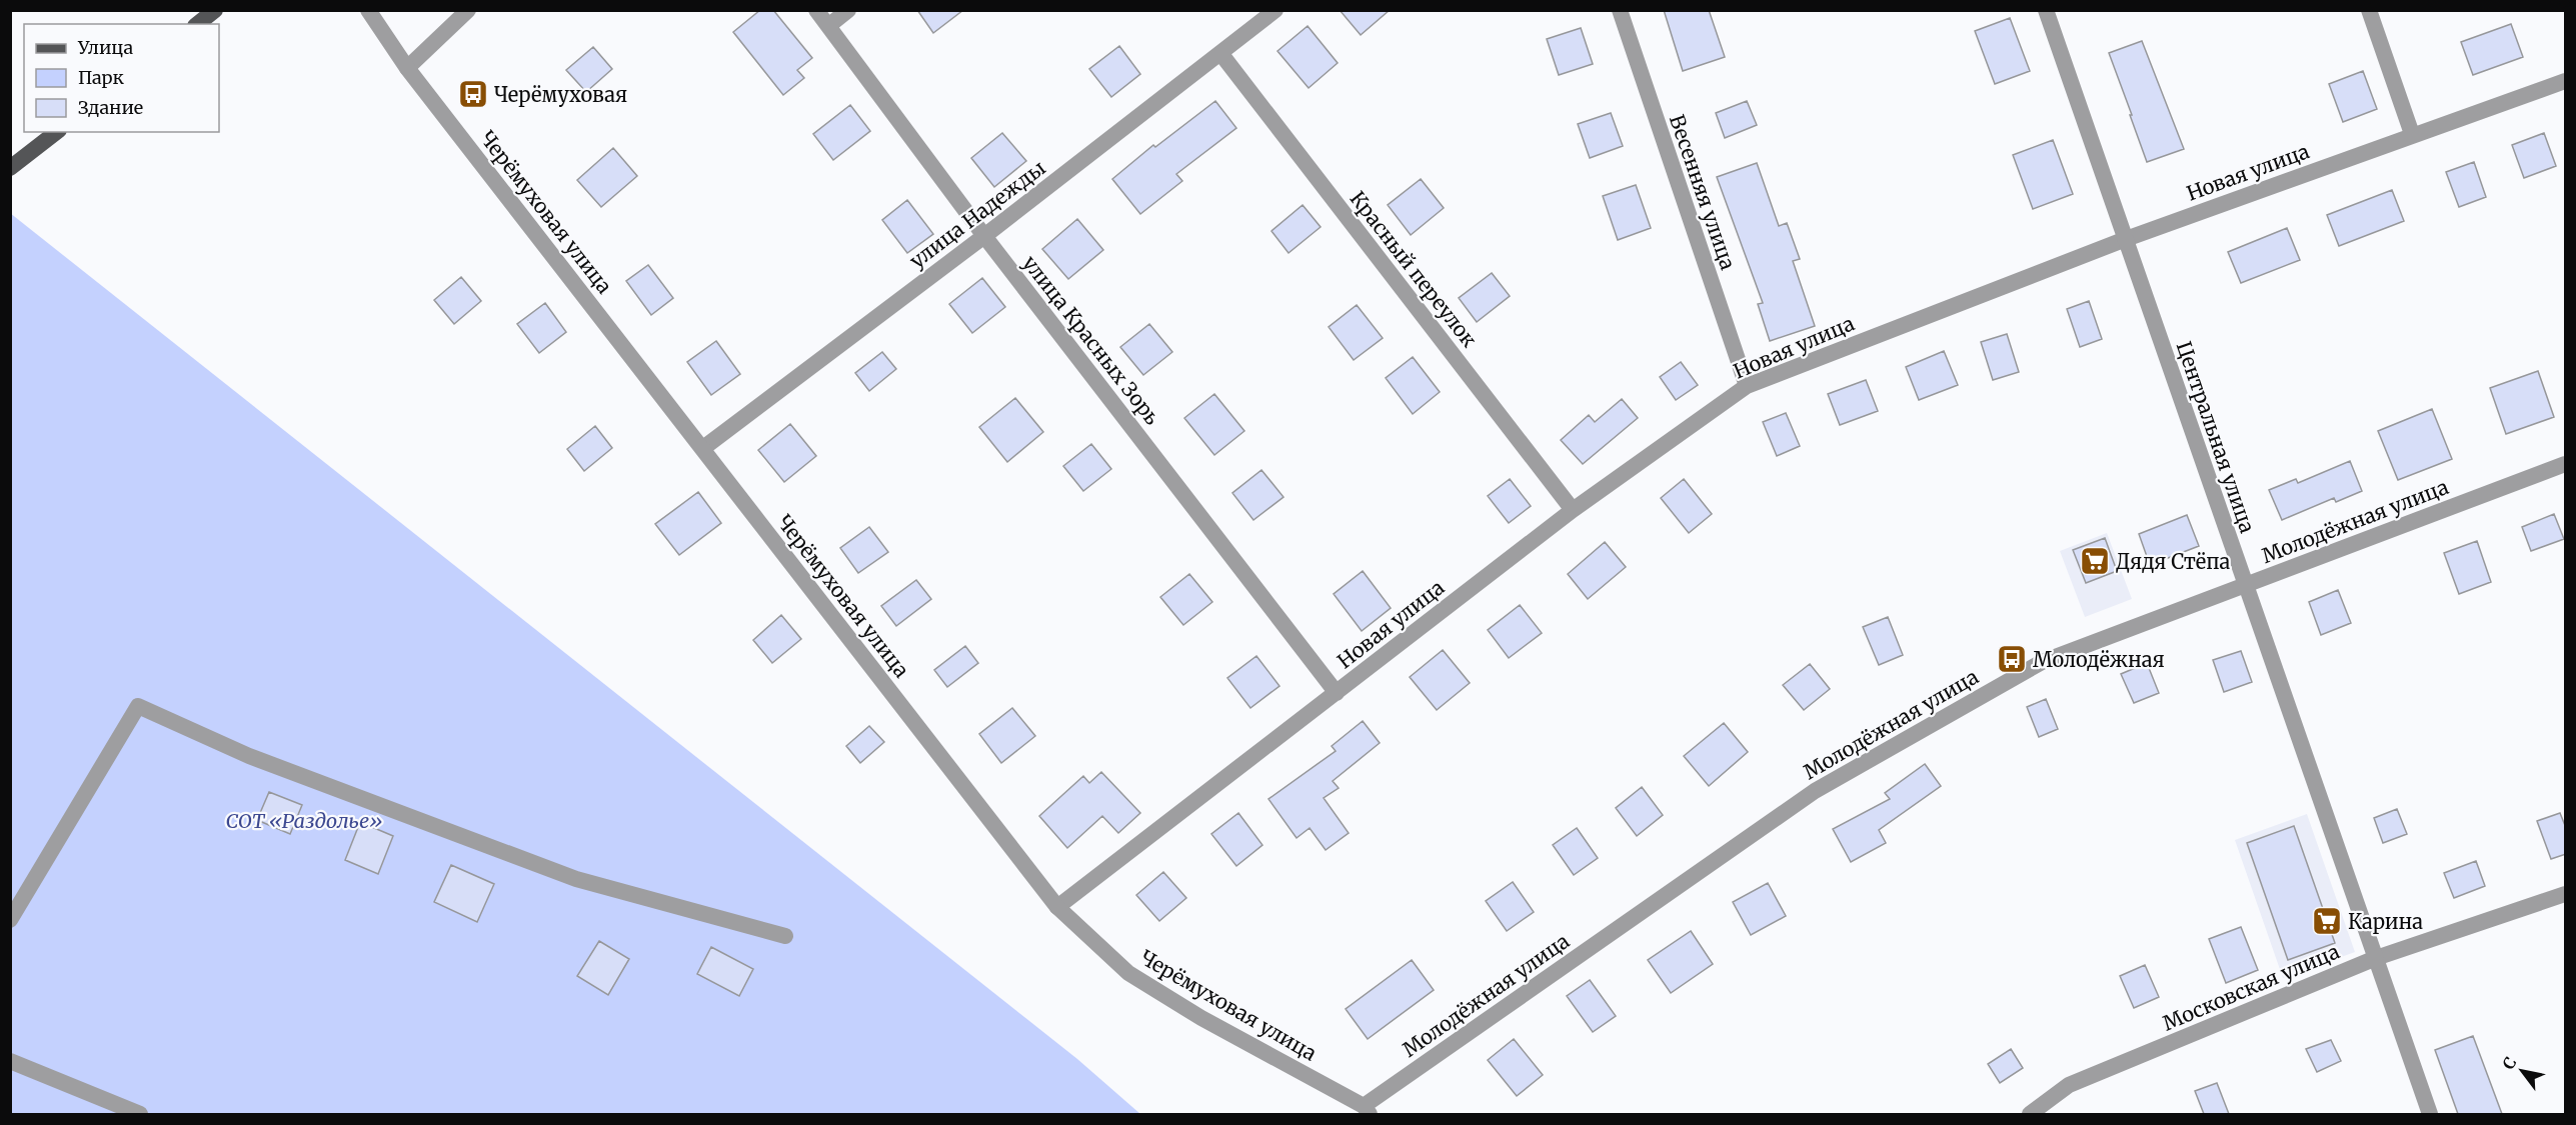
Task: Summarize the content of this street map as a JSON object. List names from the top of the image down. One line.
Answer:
{"streets":{"street":["Новая улица","Весенняя улица","Черёмуховая улица","улица Надежды","Красный переулок","улица Красных Зорь","Центральная улица","Молодёжная улица","Московская улица"]},"crossings":[["Новая улица","Весенняя улица"],["Новая улица","Черёмуховая улица"],["Новая улица","Красный переулок"],["Новая улица","улица Красных Зорь"],["Новая улица","Центральная улица"],["Черёмуховая улица","улица Надежды"],["Черёмуховая улица","Молодёжная улица"],["улица Надежды","Красный переулок"],["улица Надежды","улица Красных Зорь"],["Центральная улица","Молодёжная улица"],["Центральная улица","Московская улица"]],"parks":["СОТ «Раздолье»"],"places":{"bus stop":["Черёмуховая","Молодёжная"],"supermarket":["Дядя Стёпа","Карина"]},"legend":["Улица","Парк","Здание"],"north":"top left"}
